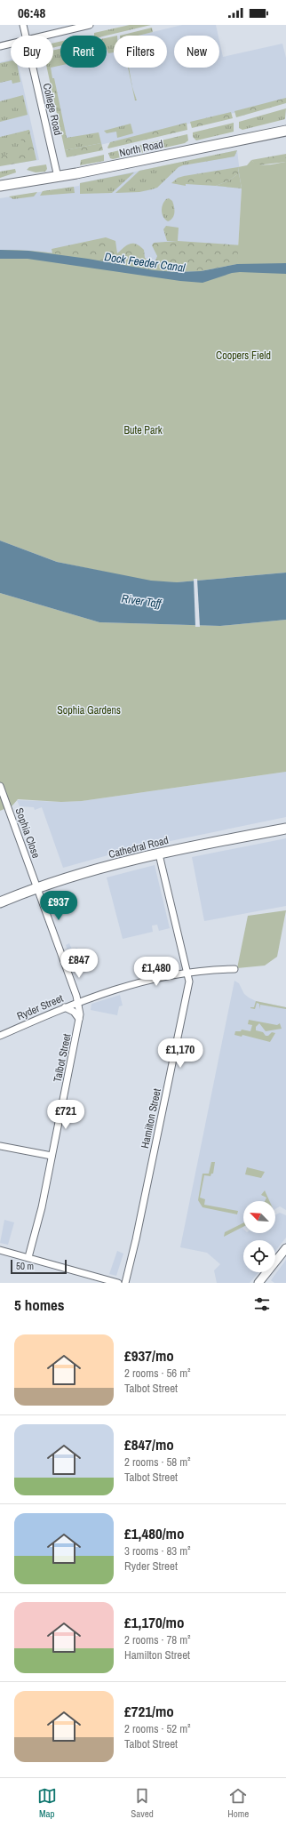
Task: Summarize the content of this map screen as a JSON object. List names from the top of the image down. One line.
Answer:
{"streets":{"main road":["North Road","Cathedral Road"],"street":["College Road","Sophia Close","Ryder Street","Talbot Street","Hamilton Street"]},"crossings":[["College Road","North Road"],["Sophia Close","Cathedral Road"],["Sophia Close","Talbot Street"],["Cathedral Road","Talbot Street"],["Cathedral Road","Hamilton Street"],["Ryder Street","Talbot Street"],["Ryder Street","Hamilton Street"]],"water":["Dock Feeder Canal","River Taff"],"parks":["Coopers Field","Bute Park","Sophia Gardens"],"scale_bar":"50 m","north":"top left","page":{"status":"06:48","chip":["Buy","Rent","Filters","New"],"price":["£937","£847","£1,480","£1,170","£721"],"scale":"50 m","heading":"5 homes","list":[{"name":"£937/mo","note":"2 rooms · 56 m² · Talbot Street"},{"name":"£847/mo","note":"2 rooms · 58 m² · Talbot Street"},{"name":"£1,480/mo","note":"3 rooms · 83 m² · Ryder Street"},{"name":"£1,170/mo","note":"2 rooms · 78 m² · Hamilton Street"},{"name":"£721/mo","note":"2 rooms · 52 m² · Talbot Street"}],"tabs":["Map","Saved","Home"]}}
